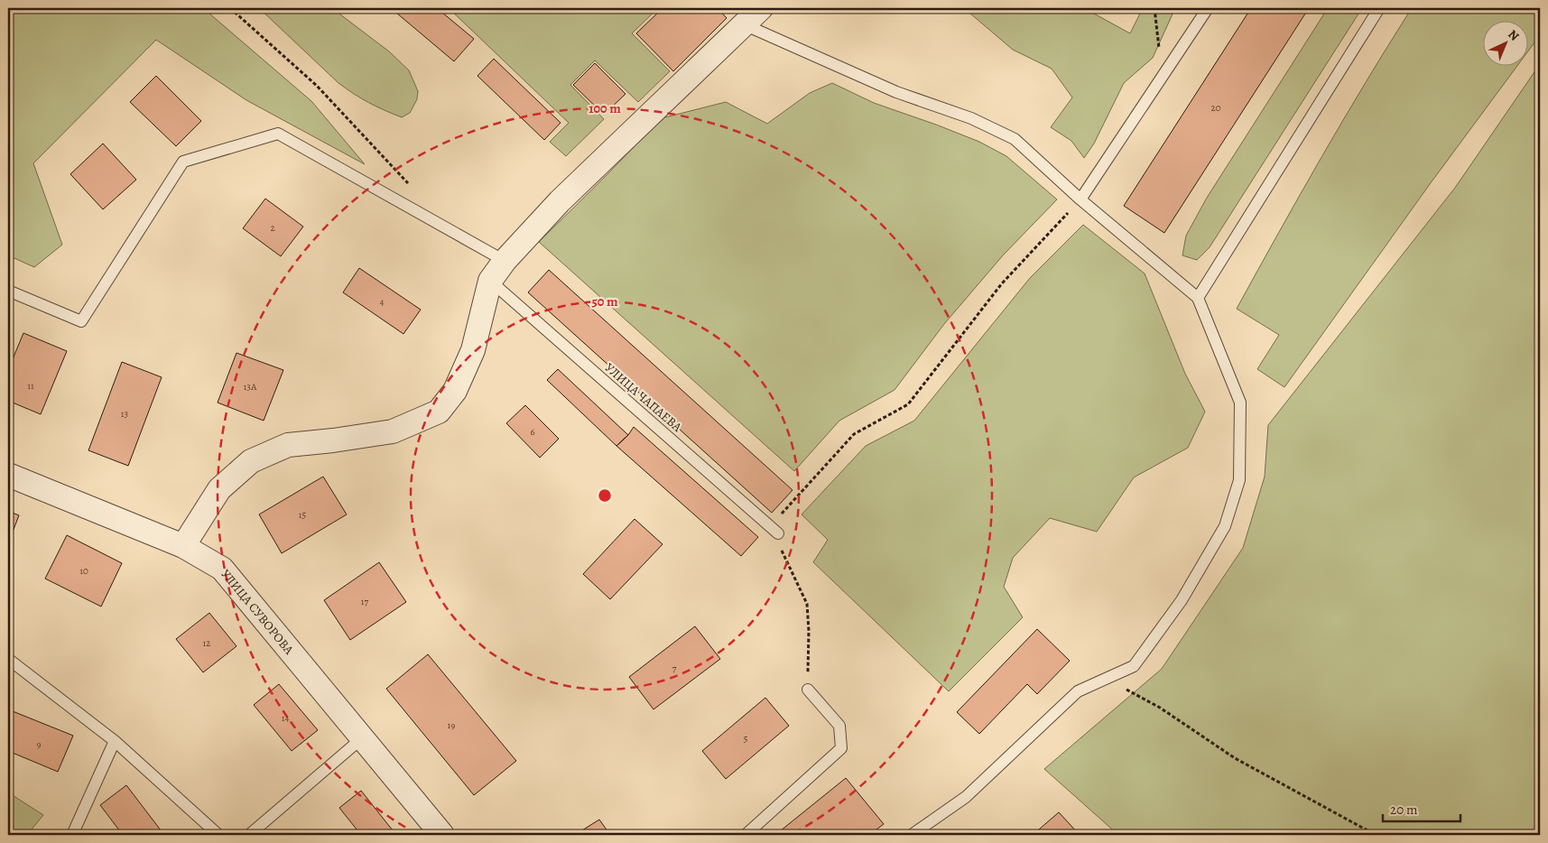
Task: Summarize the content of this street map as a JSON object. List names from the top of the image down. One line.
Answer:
{"streets":{"street":["УЛИЦА СУВОРОВА"],"lane":["УЛИЦА ЧАПАЕВА"]},"house_numbers":["20","2","4","11","13А","13","6","15","10","17","12","7","14","19","5","9"],"scale_bar":"20 m","north":"top right","rings":["100 m","50 m"]}
